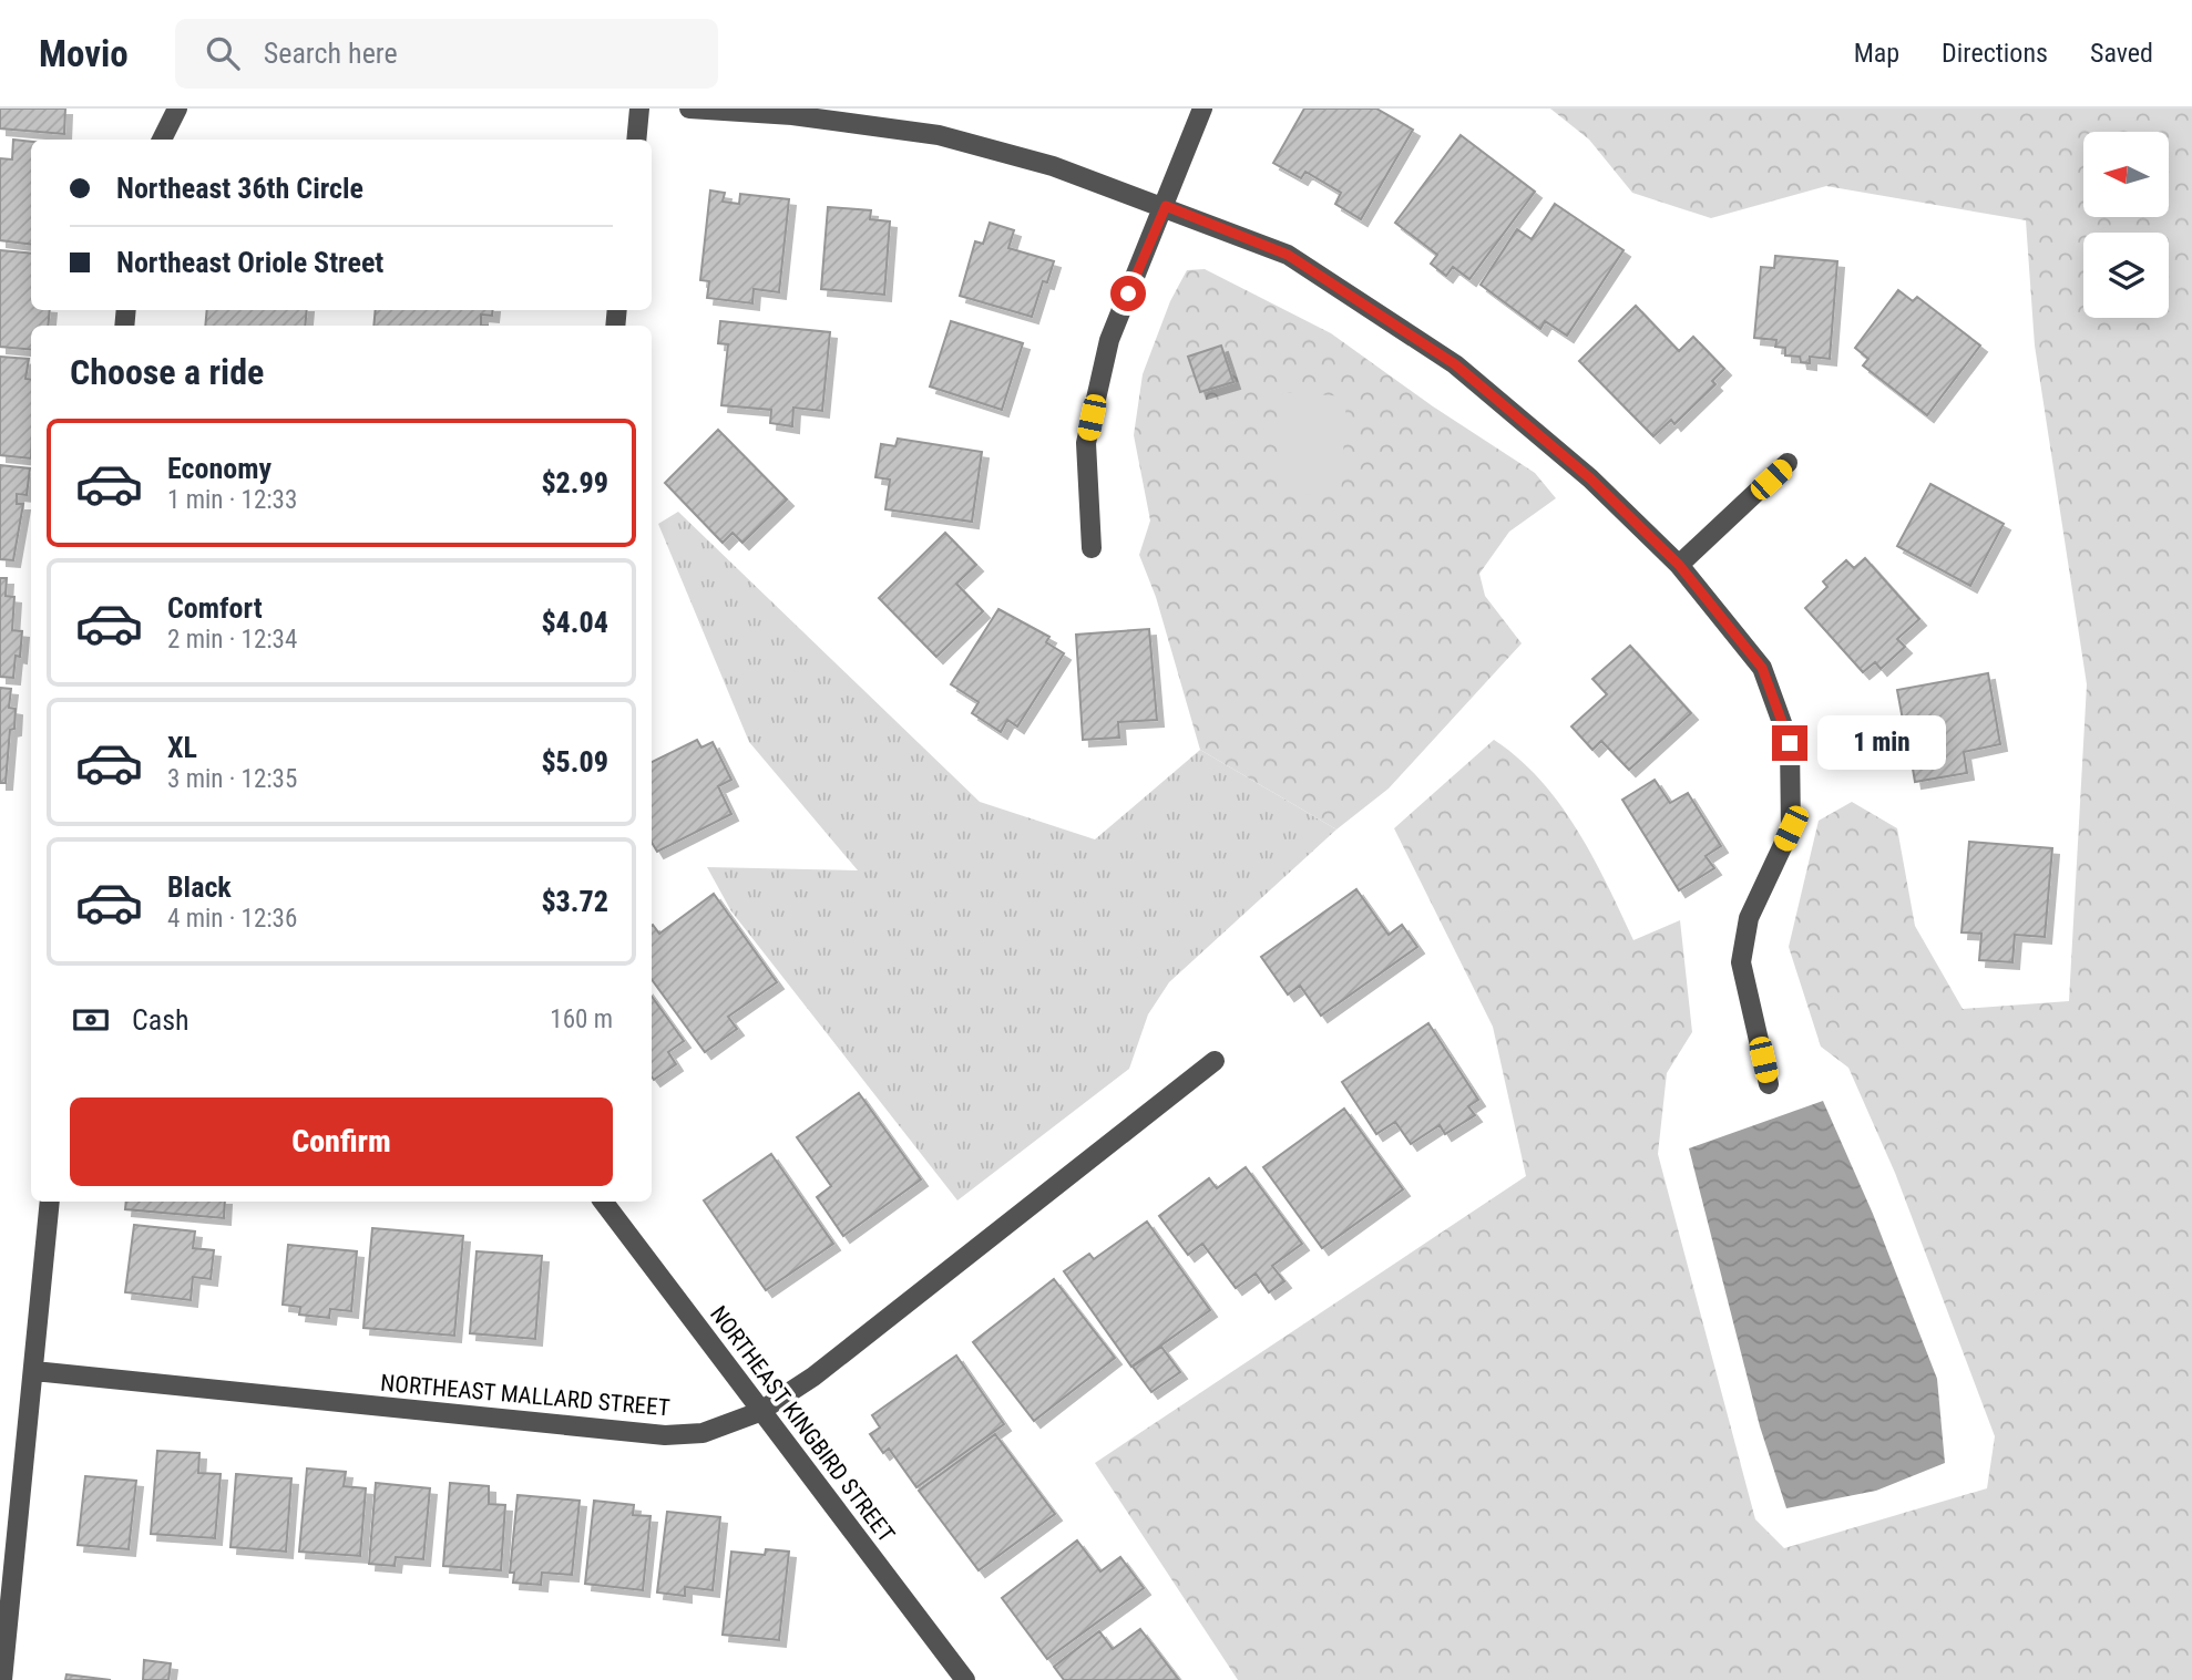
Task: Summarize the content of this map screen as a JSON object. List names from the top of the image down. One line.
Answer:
{"streets":{"street":["NORTHEAST MALLARD STREET","NORTHEAST KINGBIRD STREET"]},"crossings":[["NORTHEAST MALLARD STREET","NORTHEAST KINGBIRD STREET"]],"north":"left","page":{"header":"Movio","search":"Search here","nav":["Map","Directions","Saved"],"banner":["Northeast 36th Circle","Northeast Oriole Street"],"heading":"Choose a ride","list":[{"name":"Economy","note":"1 min · 12:33","value":"$2.99"},{"name":"Comfort","note":"2 min · 12:34","value":"$4.04"},{"name":"XL","note":"3 min · 12:35","value":"$5.09"},{"name":"Black","note":"4 min · 12:36","value":"$3.72"}],"bubble":"1 min","pay":["Cash","160 m"],"buttons":"Confirm"}}
